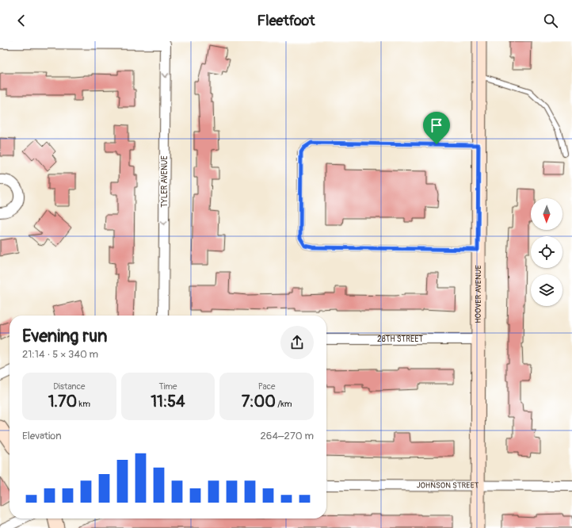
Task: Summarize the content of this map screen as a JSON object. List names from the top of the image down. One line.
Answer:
{"streets":{"street":["TYLER AVENUE","HOOVER AVENUE","28TH STREET","JOHNSON STREET"]},"crossings":[["HOOVER AVENUE","28TH STREET"],["HOOVER AVENUE","JOHNSON STREET"]],"north":"bottom","page":{"header":"Fleetfoot","heading":["Evening run","21:14 · 5 × 340 m"],"stats":[["Distance","1.70 km"],["Time","11:54"],["Pace","7:00 /km"]],"chart":["Elevation","264–270 m"]}}
